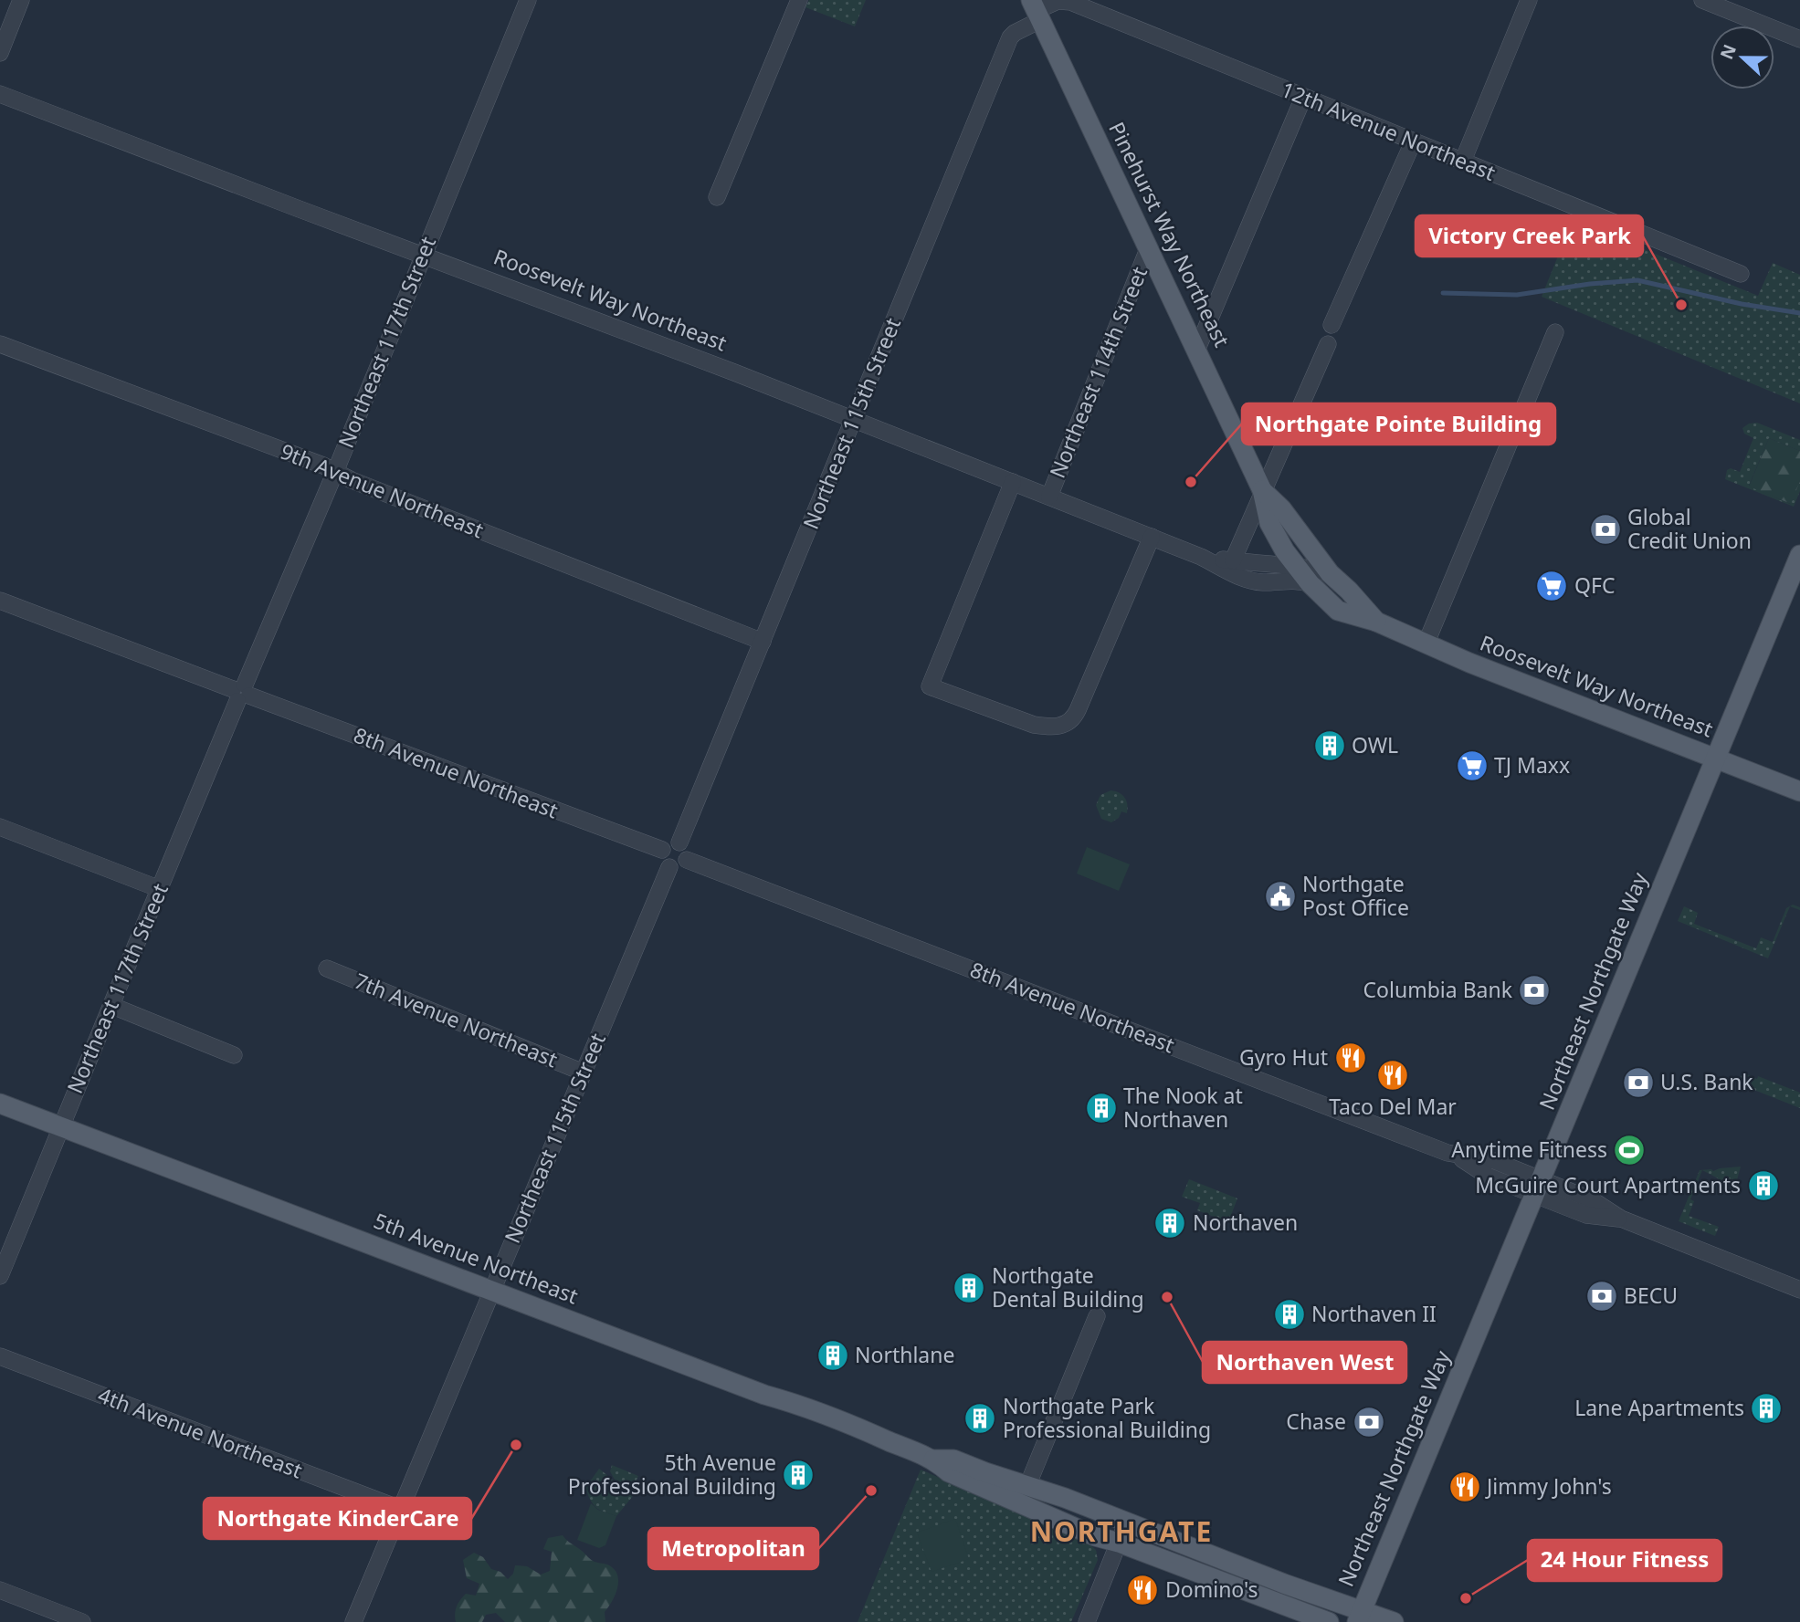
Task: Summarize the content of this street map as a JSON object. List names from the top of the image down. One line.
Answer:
{"streets":{"main road":["Pinehurst Way Northeast","Roosevelt Way Northeast","Northeast Northgate Way","5th Avenue Northeast"],"street":["12th Avenue Northeast","Northeast 117th Street","Northeast 114th Street","Northeast 115th Street","9th Avenue Northeast","8th Avenue Northeast","7th Avenue Northeast","4th Avenue Northeast"]},"crossings":[["12th Avenue Northeast","Pinehurst Way Northeast"],["12th Avenue Northeast","Northeast 115th Street"],["Pinehurst Way Northeast","Roosevelt Way Northeast"],["Pinehurst Way Northeast","Northeast 114th Street"],["Pinehurst Way Northeast","Northeast 115th Street"],["Roosevelt Way Northeast","Northeast 117th Street"],["Roosevelt Way Northeast","Northeast 114th Street"],["Roosevelt Way Northeast","Northeast 115th Street"],["Roosevelt Way Northeast","Northeast Northgate Way"],["Northeast 117th Street","9th Avenue Northeast"],["Northeast 117th Street","8th Avenue Northeast"],["Northeast 117th Street","5th Avenue Northeast"],["Northeast 115th Street","9th Avenue Northeast"],["Northeast 115th Street","8th Avenue Northeast"],["Northeast 115th Street","7th Avenue Northeast"],["Northeast 115th Street","5th Avenue Northeast"],["Northeast 115th Street","4th Avenue Northeast"],["8th Avenue Northeast","Northeast Northgate Way"],["Northeast Northgate Way","5th Avenue Northeast"]],"districts":["NORTHGATE"],"places":{"other":["Victory Creek Park","Northgate Pointe Building","Northaven West","Northgate KinderCare","Metropolitan","24 Hour Fitness"],"bank":["Global Credit Union","Columbia Bank","U.S. Bank","BECU","Chase"],"supermarket":["QFC","TJ Maxx"],"building":["OWL","The Nook at Northaven","McGuire Court Apartments","Northaven","Northgate Dental Building","Northaven II","Northlane","Lane Apartments","Northgate Park Professional Building","5th Avenue Professional Building"],"public building":["Northgate Post Office"],"restaurant":["Gyro Hut","Taco Del Mar","Jimmy John's","Domino's"],"sports":["Anytime Fitness"]},"north":"left"}
